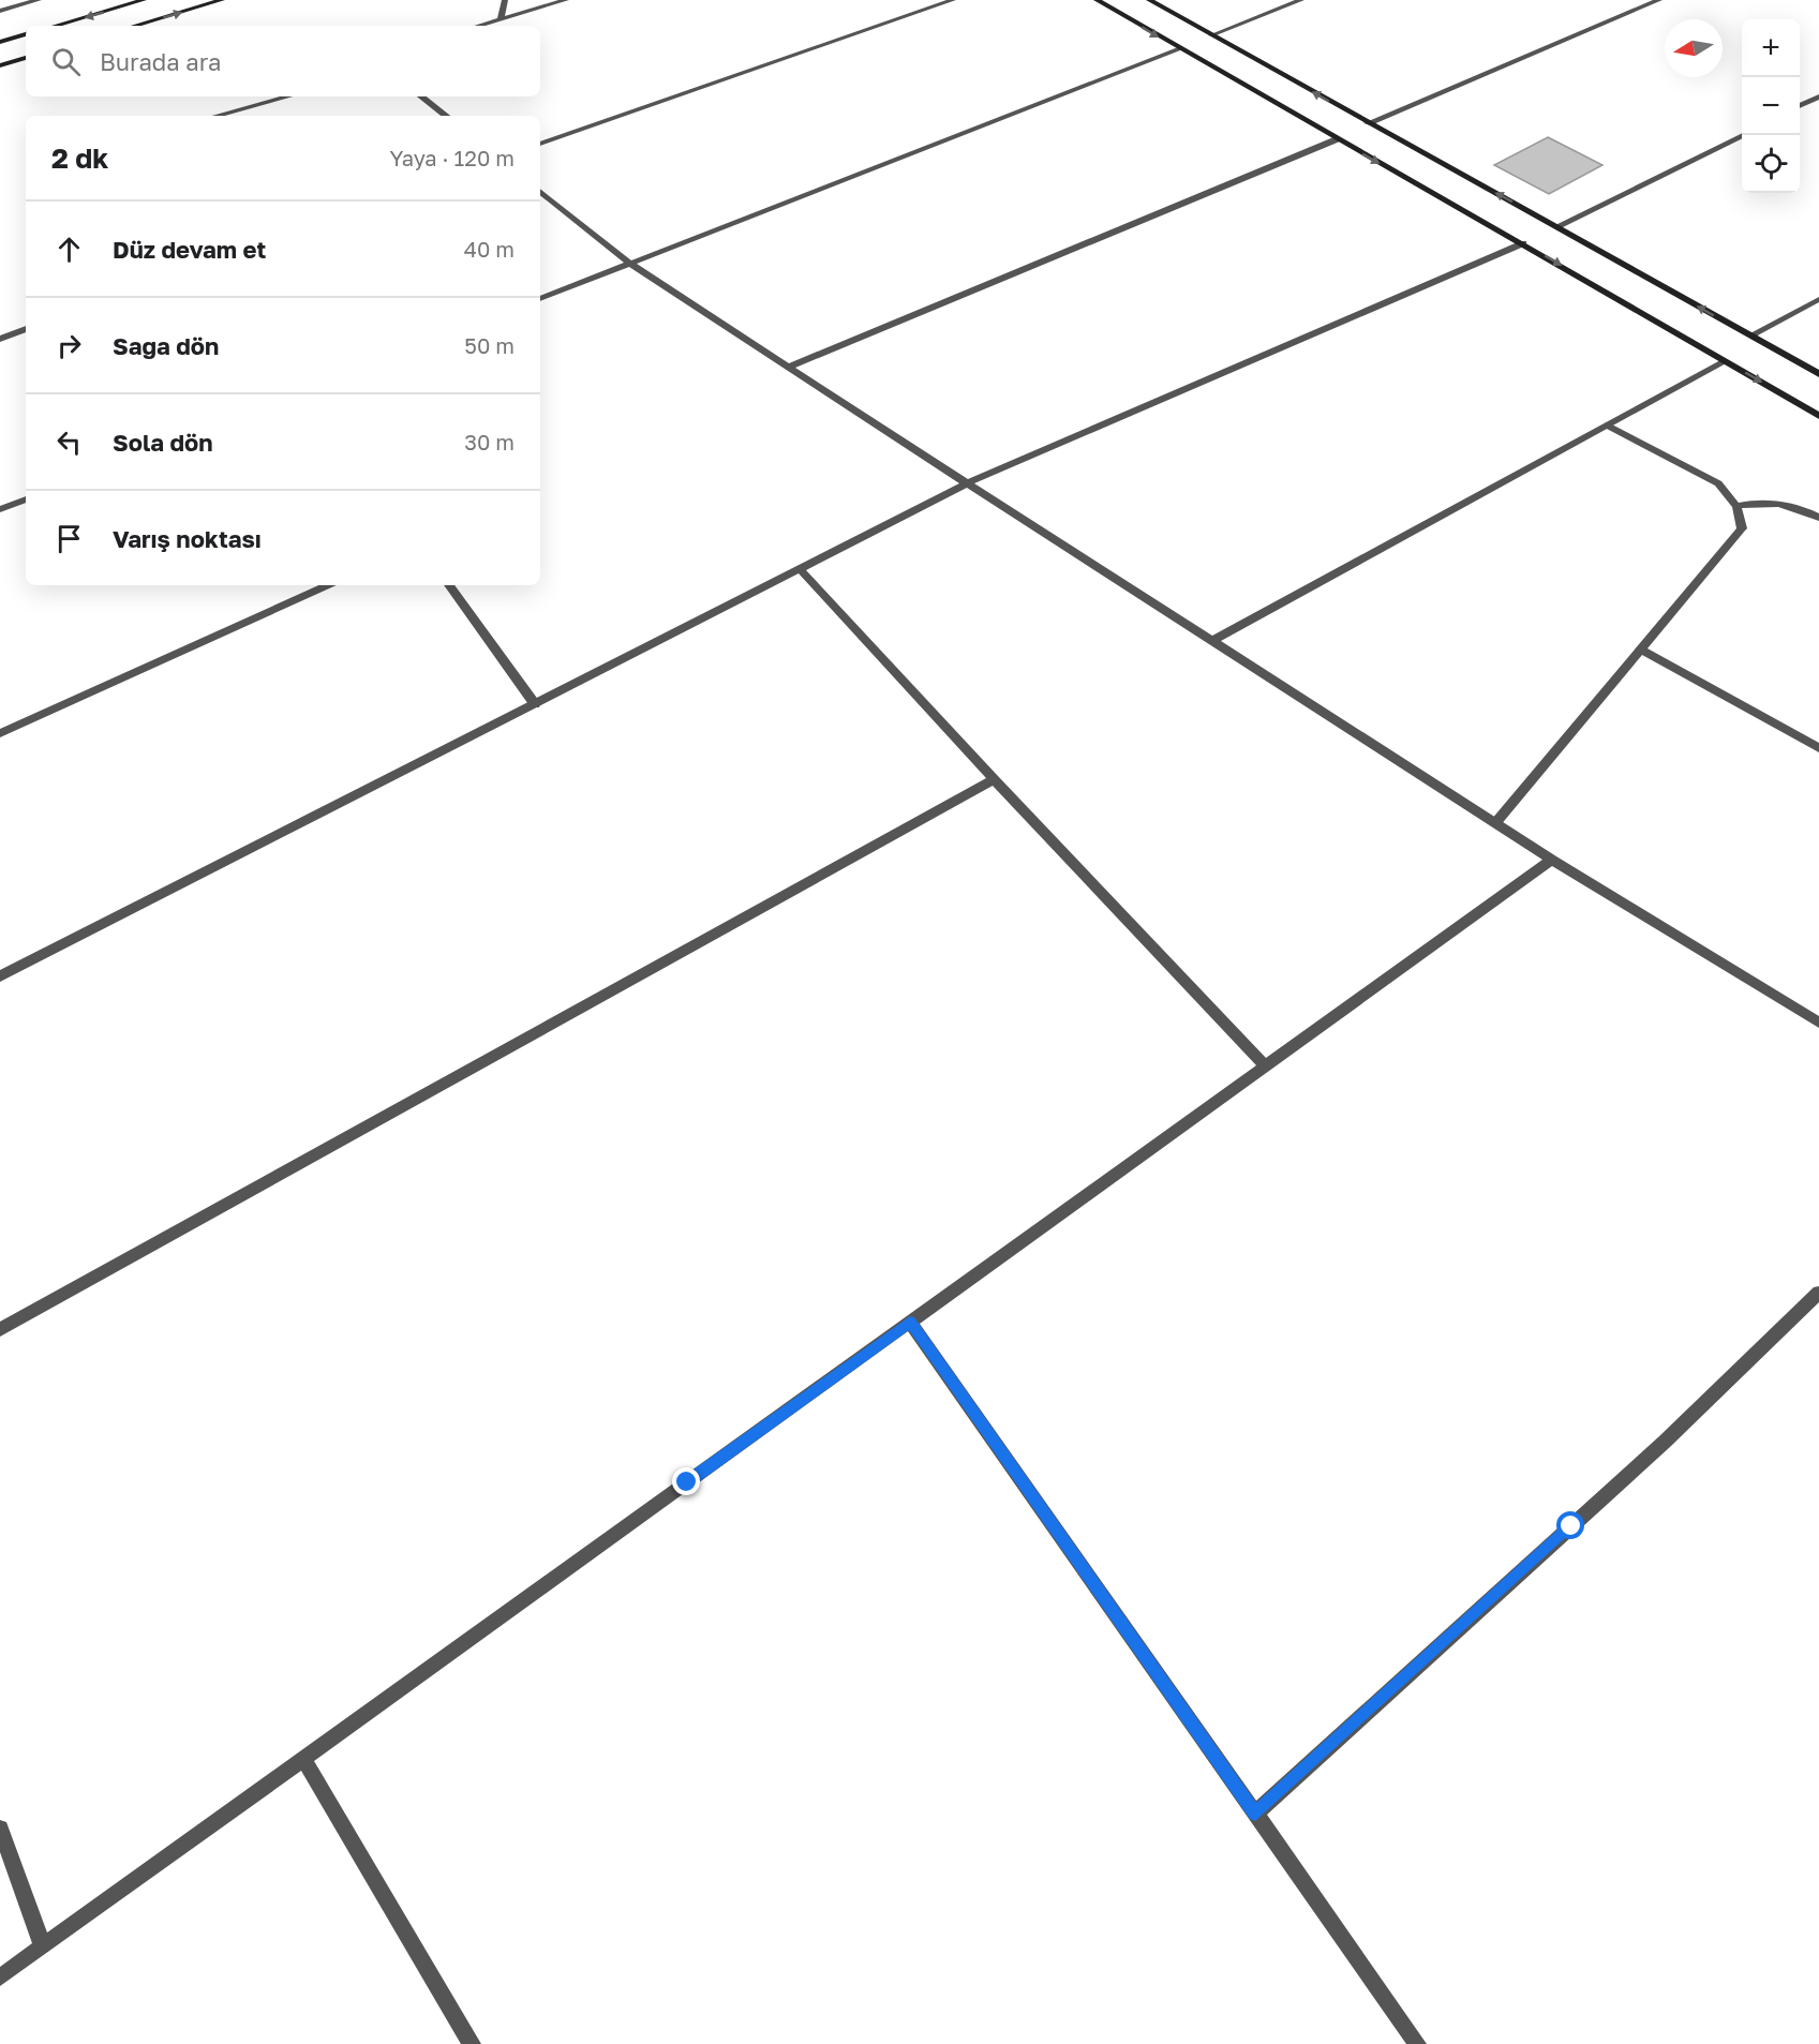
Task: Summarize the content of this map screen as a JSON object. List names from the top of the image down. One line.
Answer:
{"north":"left","page":{"map_buttons":["+","−"],"search":"Burada ara","heading":["2 dk","Yaya · 120 m"],"list":[["Düz devam et","40 m"],["Sağa dön","50 m"],["Sola dön","30 m"],"Varış noktası"]}}
